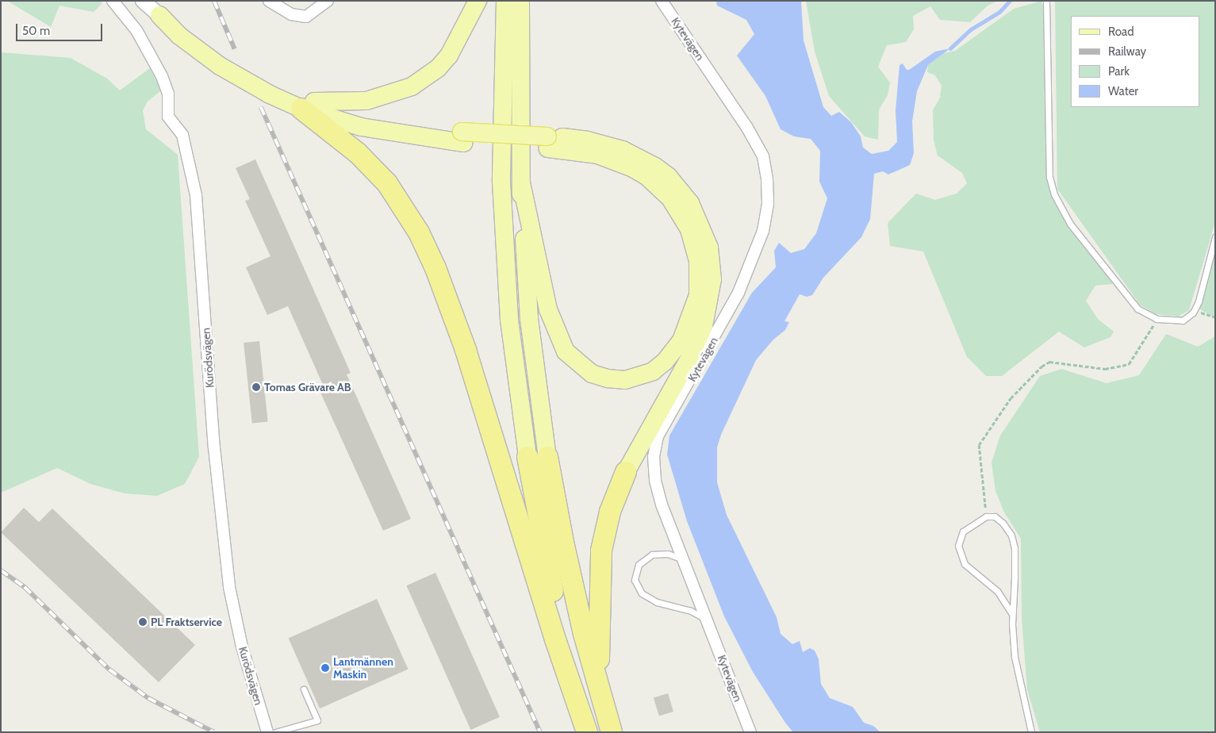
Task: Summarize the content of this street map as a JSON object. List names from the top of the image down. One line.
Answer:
{"streets":{"street":["Kytevägen","Kurödsvägen"]},"places":["Tomas Grävare AB","PL Fraktservice","Lantmännen Maskin"],"legend":["Road","Railway","Park","Water"],"scale_bar":"50 m"}
